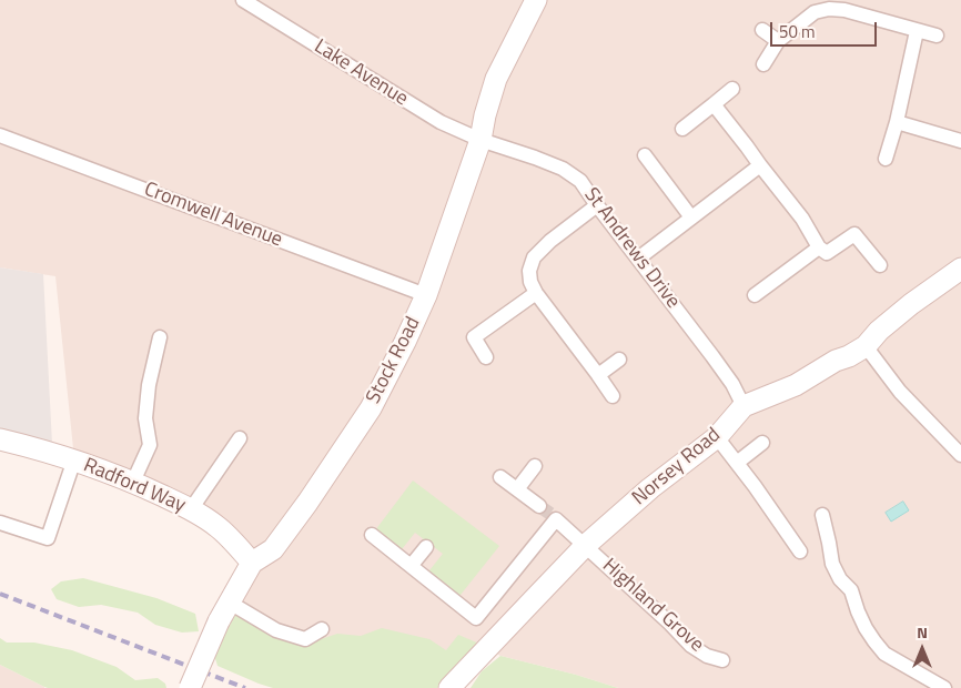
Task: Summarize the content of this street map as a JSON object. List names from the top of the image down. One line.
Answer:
{"streets":{"street":["Lake Avenue","Cromwell Avenue","St Andrews Drive","Stock Road","Norsey Road","Radford Way","Highland Grove"]},"crossings":[["Lake Avenue","St Andrews Drive"],["Lake Avenue","Stock Road"],["Cromwell Avenue","Stock Road"],["St Andrews Drive","Stock Road"],["St Andrews Drive","Norsey Road"],["Stock Road","Radford Way"],["Norsey Road","Highland Grove"]],"scale_bar":"50 m","north":"top"}
